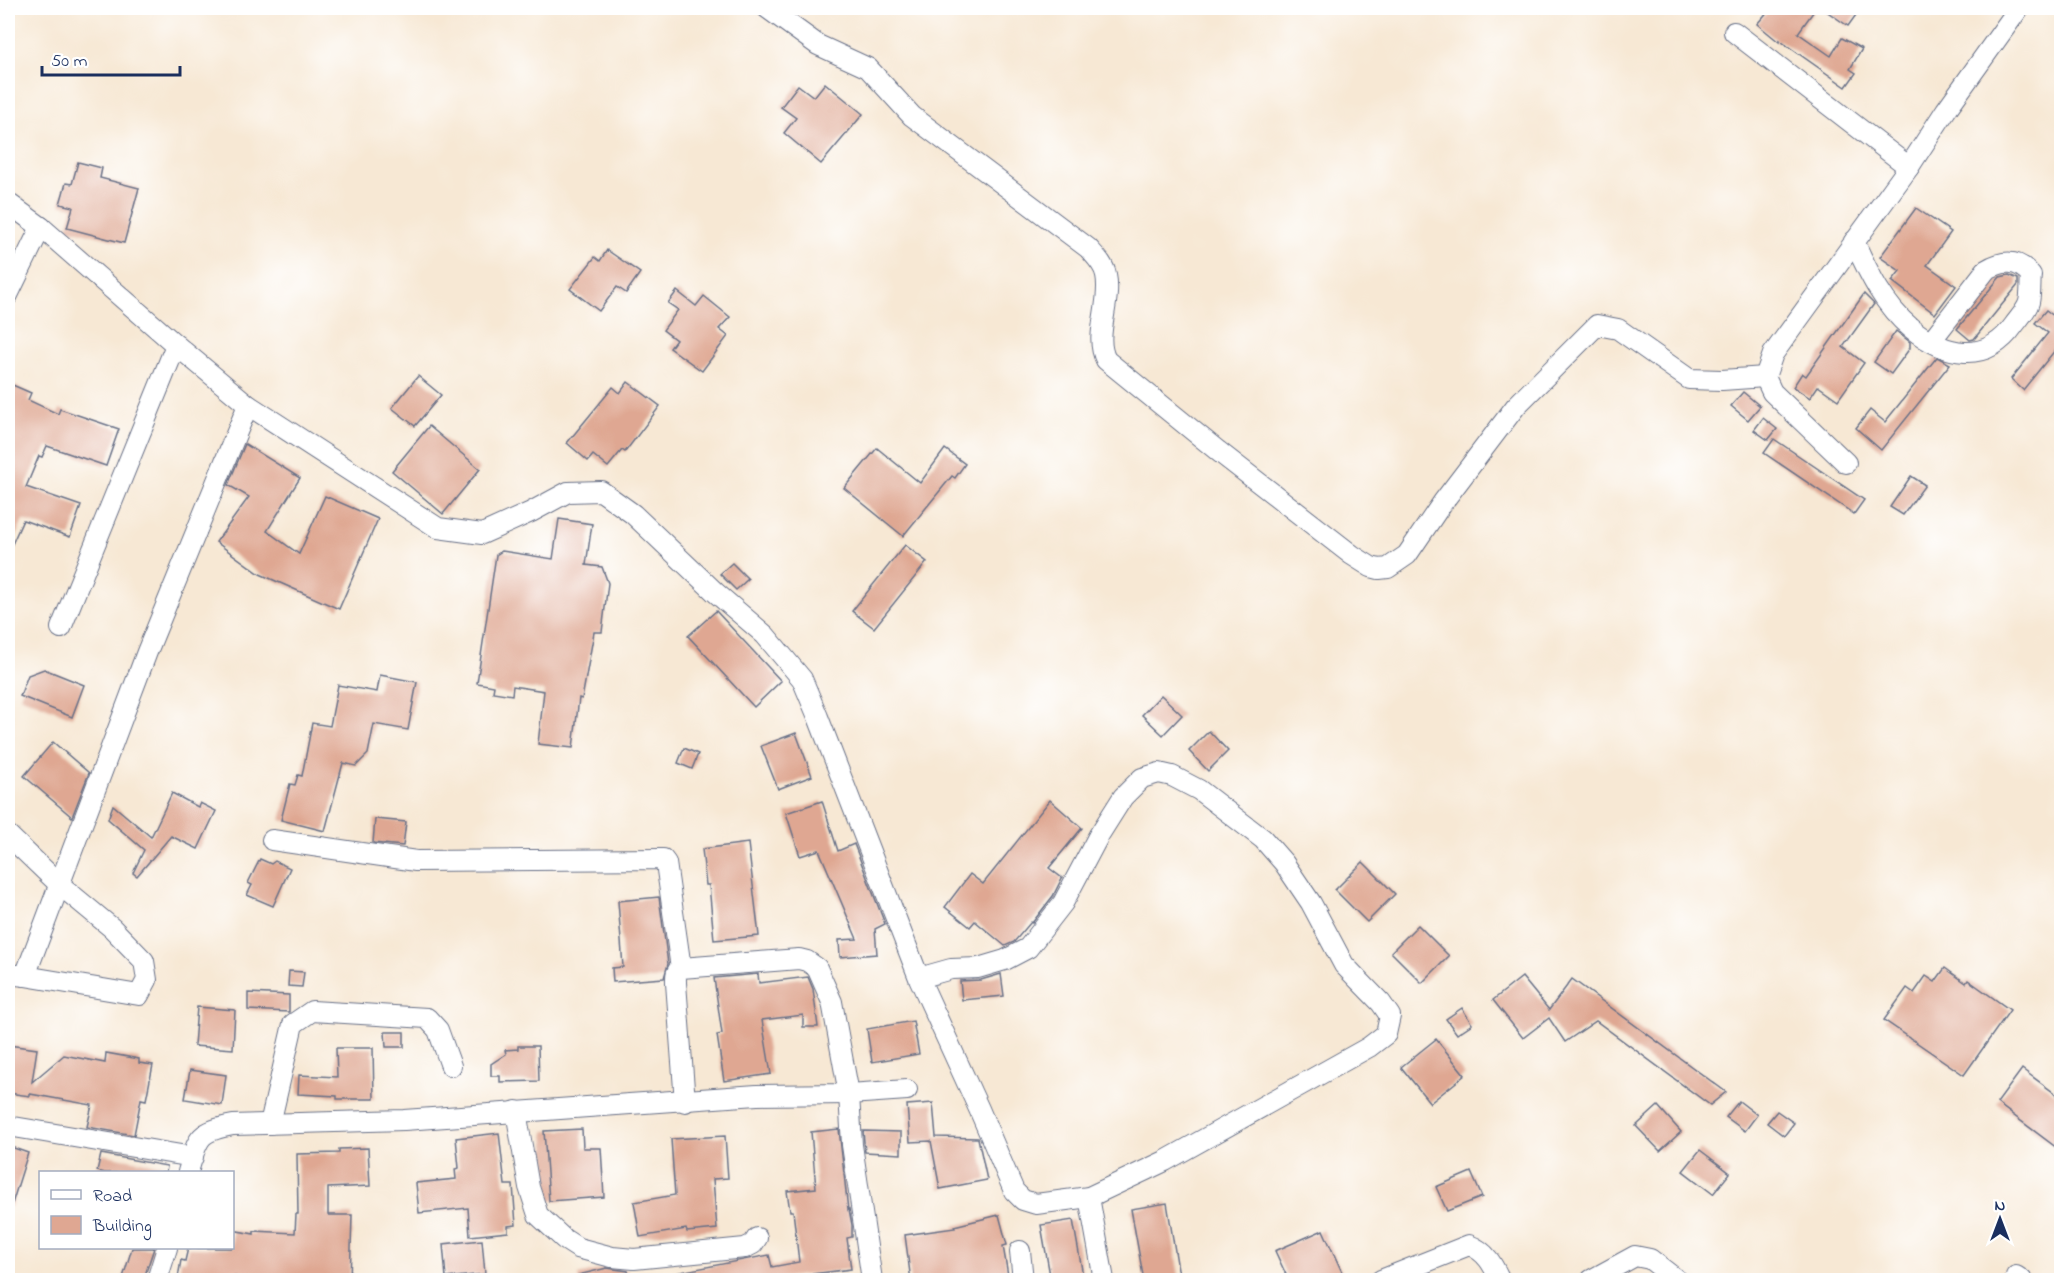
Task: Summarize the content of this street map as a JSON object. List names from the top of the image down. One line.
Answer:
{"legend":["Road","Building"],"scale_bar":"50 m","north":"top"}
